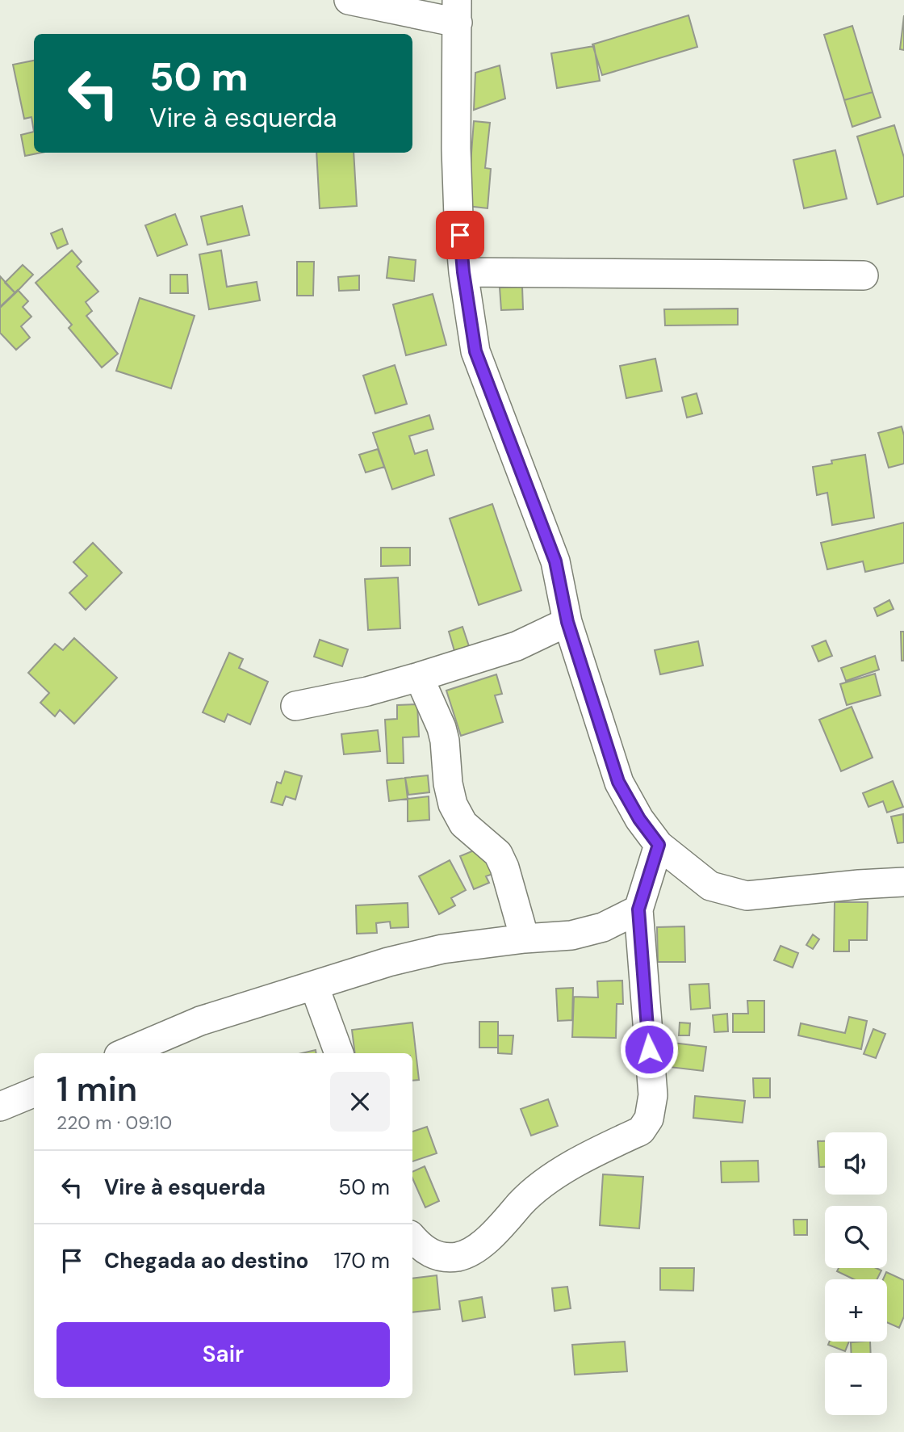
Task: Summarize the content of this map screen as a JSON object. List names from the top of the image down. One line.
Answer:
{"page":{"turn":["50 m","Vire à esquerda"],"heading":["1 min","220 m · 09:10"],"map_buttons":["+","−"],"list":[{"name":"Vire à esquerda","value":"50 m"},{"name":"Chegada ao destino","value":"170 m"}],"buttons":"Sair"}}
